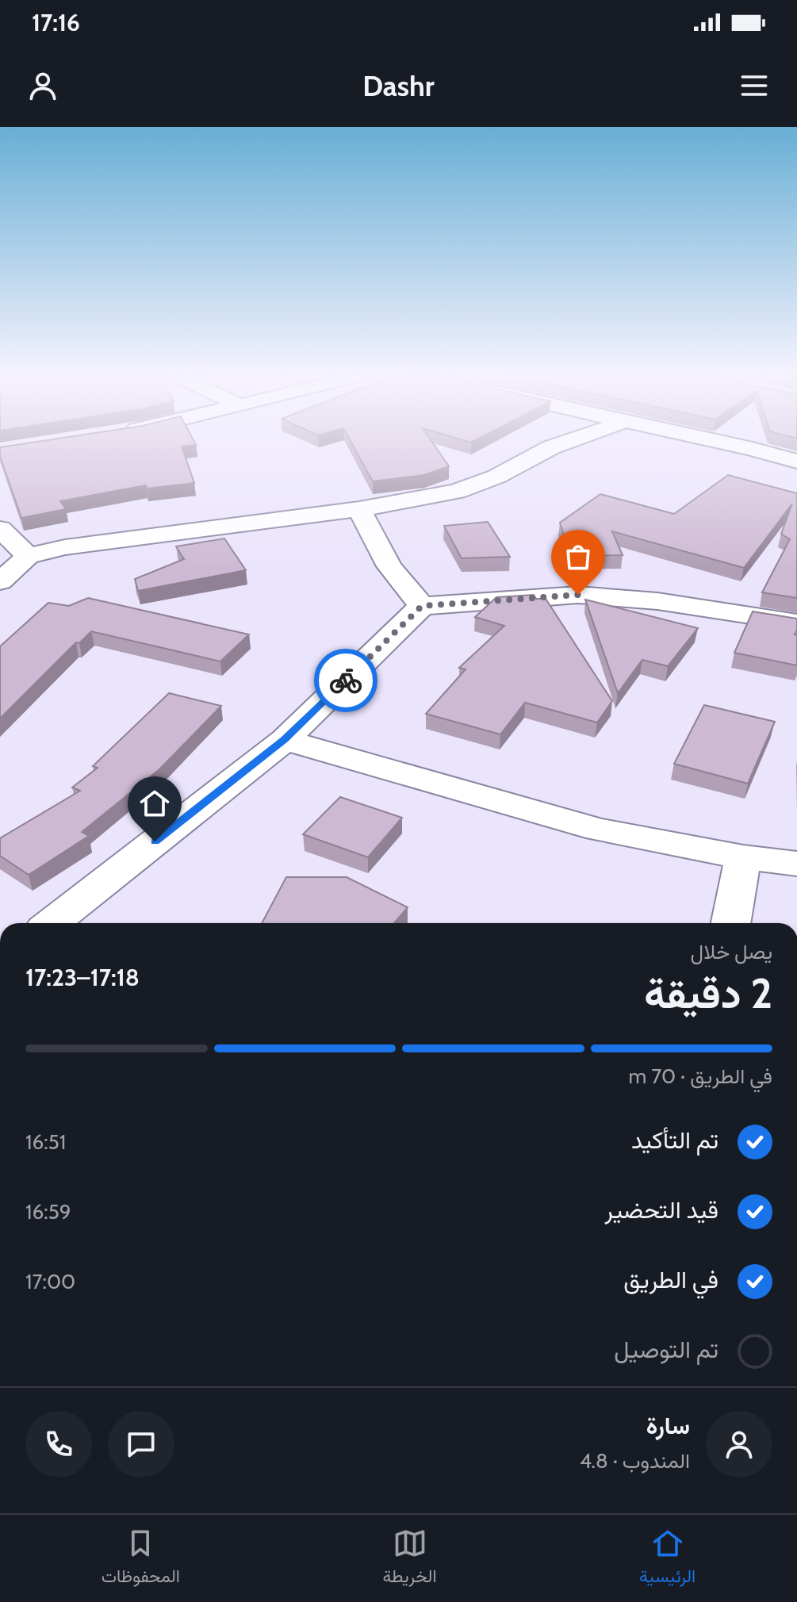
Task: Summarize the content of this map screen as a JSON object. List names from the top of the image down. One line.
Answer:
{"page":{"status":"17:16","header":"Dashr","heading":["2 دقيقة","يصل خلال","17:18–17:23"],"panel":["سارة","المندوب · 4.8"],"bar":"في الطريق · 70 m","list":[["تم التأكيد","16:51"],["قيد التحضير","16:59"],["في الطريق","17:00"],"تم التوصيل"],"tabs":["الرئيسية","الخريطة","المحفوظات"]}}
